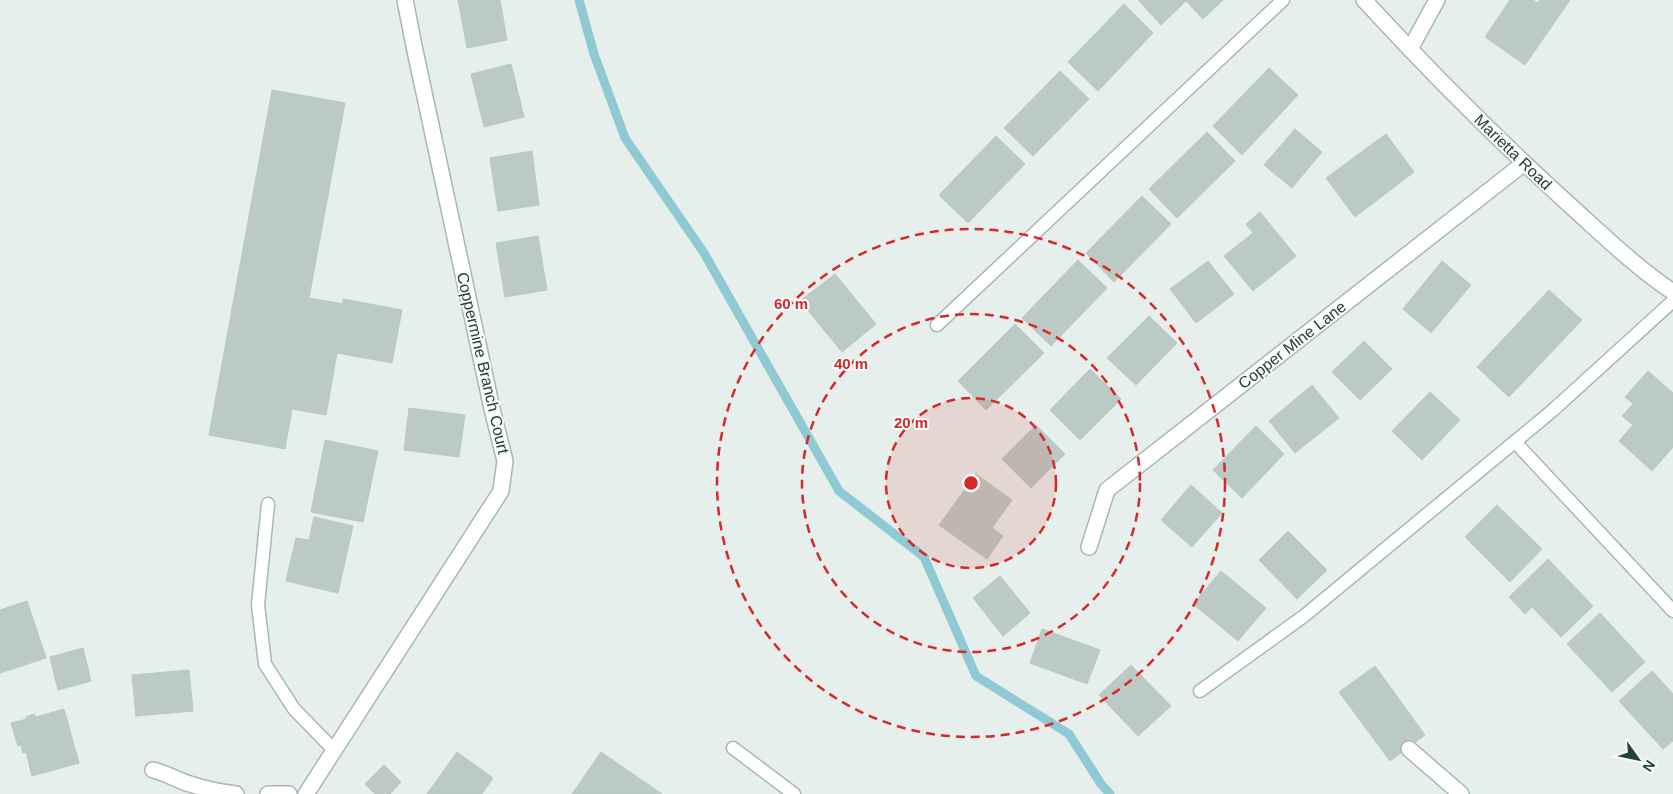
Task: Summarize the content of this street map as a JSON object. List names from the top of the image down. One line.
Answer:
{"streets":{"street":["Marietta Road","Copper Mine Lane","Coppermine Branch Court"]},"crossings":[["Marietta Road","Copper Mine Lane"]],"north":"bottom right","rings":["60 m","40 m","20 m"]}
